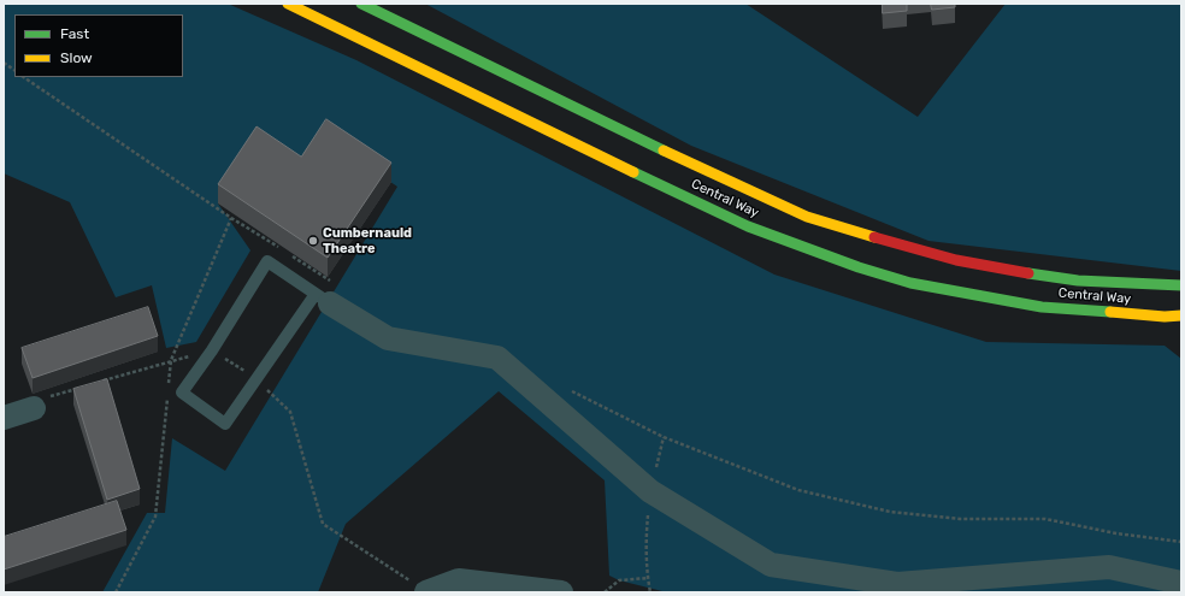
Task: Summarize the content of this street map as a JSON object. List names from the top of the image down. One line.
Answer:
{"streets":{"main road":["Central Way"]},"places":["Cumbernauld Theatre"],"legend":["Fast","Slow"]}
